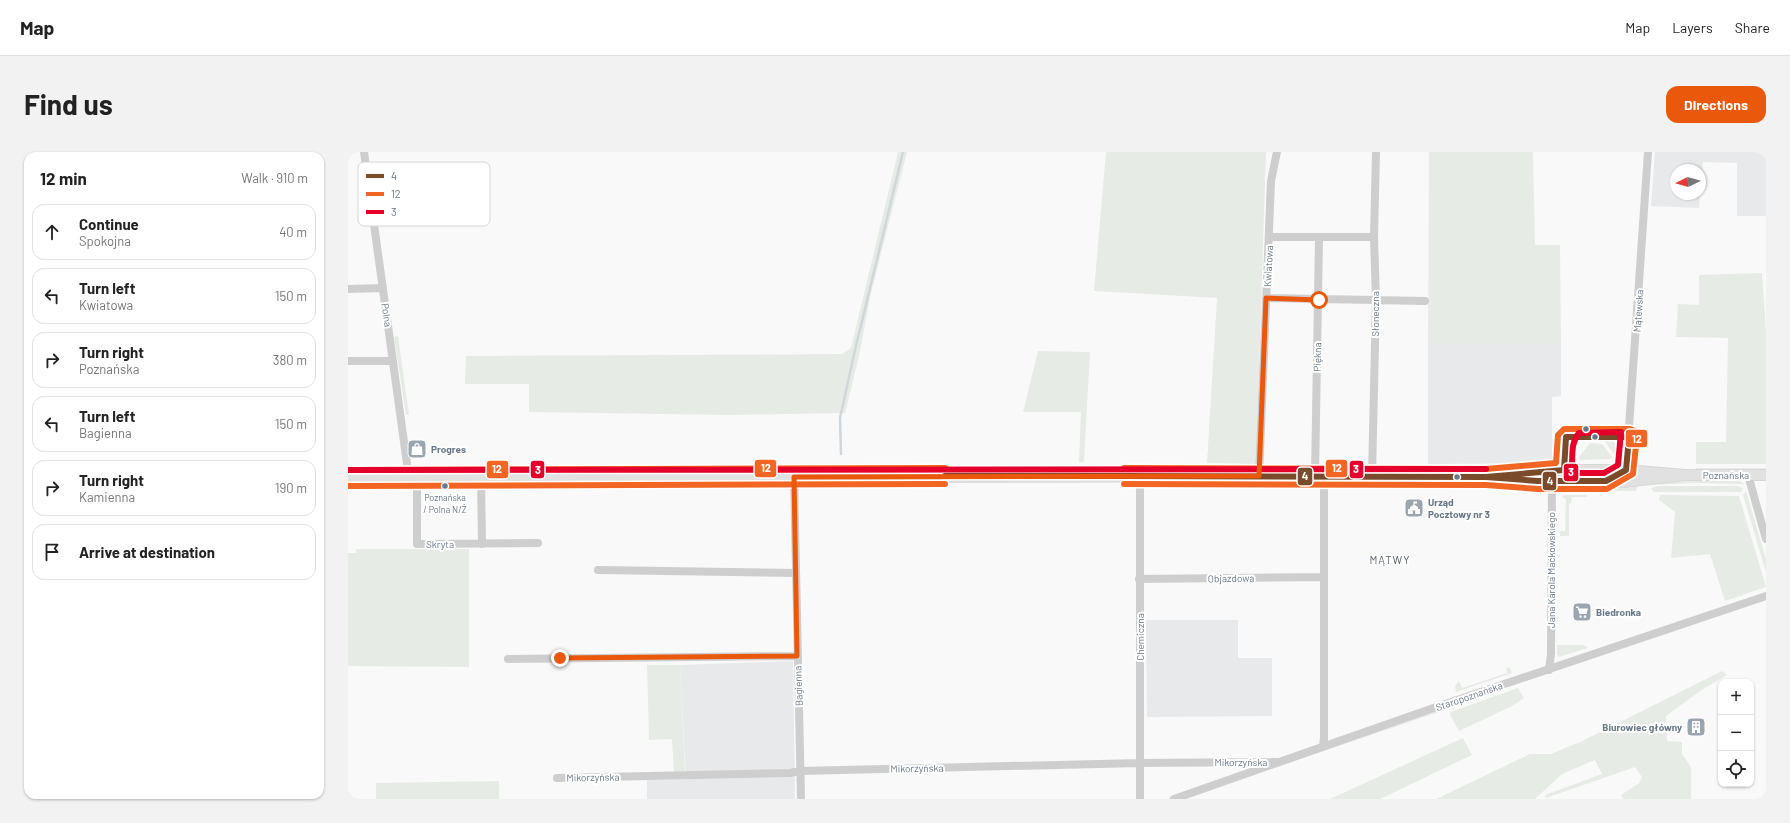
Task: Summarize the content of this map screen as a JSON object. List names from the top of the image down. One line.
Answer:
{"streets":{"main road":["Poznańska"],"street":["Kwiatowa","Mątewska","Słoneczna","Polna","Piękna","Skryta","Jana Karola Maćkowskiego","Objazdowa","Chemiczna","Bagienna","Staropoznańska","Mikorzyńska"]},"crossings":[["Kwiatowa","Poznańska"],["Mątewska","Poznańska"],["Słoneczna","Poznańska"],["Polna","Poznańska"],["Polna","Skryta"],["Piękna","Poznańska"],["Poznańska","Skryta"],["Poznańska","Jana Karola Maćkowskiego"],["Poznańska","Chemiczna"],["Poznańska","Bagienna"],["Jana Karola Maćkowskiego","Staropoznańska"],["Objazdowa","Chemiczna"],["Chemiczna","Mikorzyńska"],["Bagienna","Mikorzyńska"],["Staropoznańska","Mikorzyńska"]],"districts":["MĄTWY"],"places":{"shop":["Progres"],"other":["Poznańska / Polna N/Ż"],"public building":["Urząd Pocztowy nr 3"],"supermarket":["Biedronka"],"building":["Biurowiec główny"]},"lines":["transit line 12","transit line 3","transit line 4"],"legend":["4","12","3"],"north":"left","page":{"header":"Map","nav":["Map","Layers","Share"],"buttons":"Directions","title":"Find us","heading":["12 min","Walk · 910 m"],"list":[["Continue","Spokojna","40 m"],["Turn left","Kwiatowa","150 m"],["Turn right","Poznańska","380 m"],["Turn left","Bagienna","150 m"],["Turn right","Kamienna","190 m"],"Arrive at destination"],"map_buttons":["+","−"]}}
